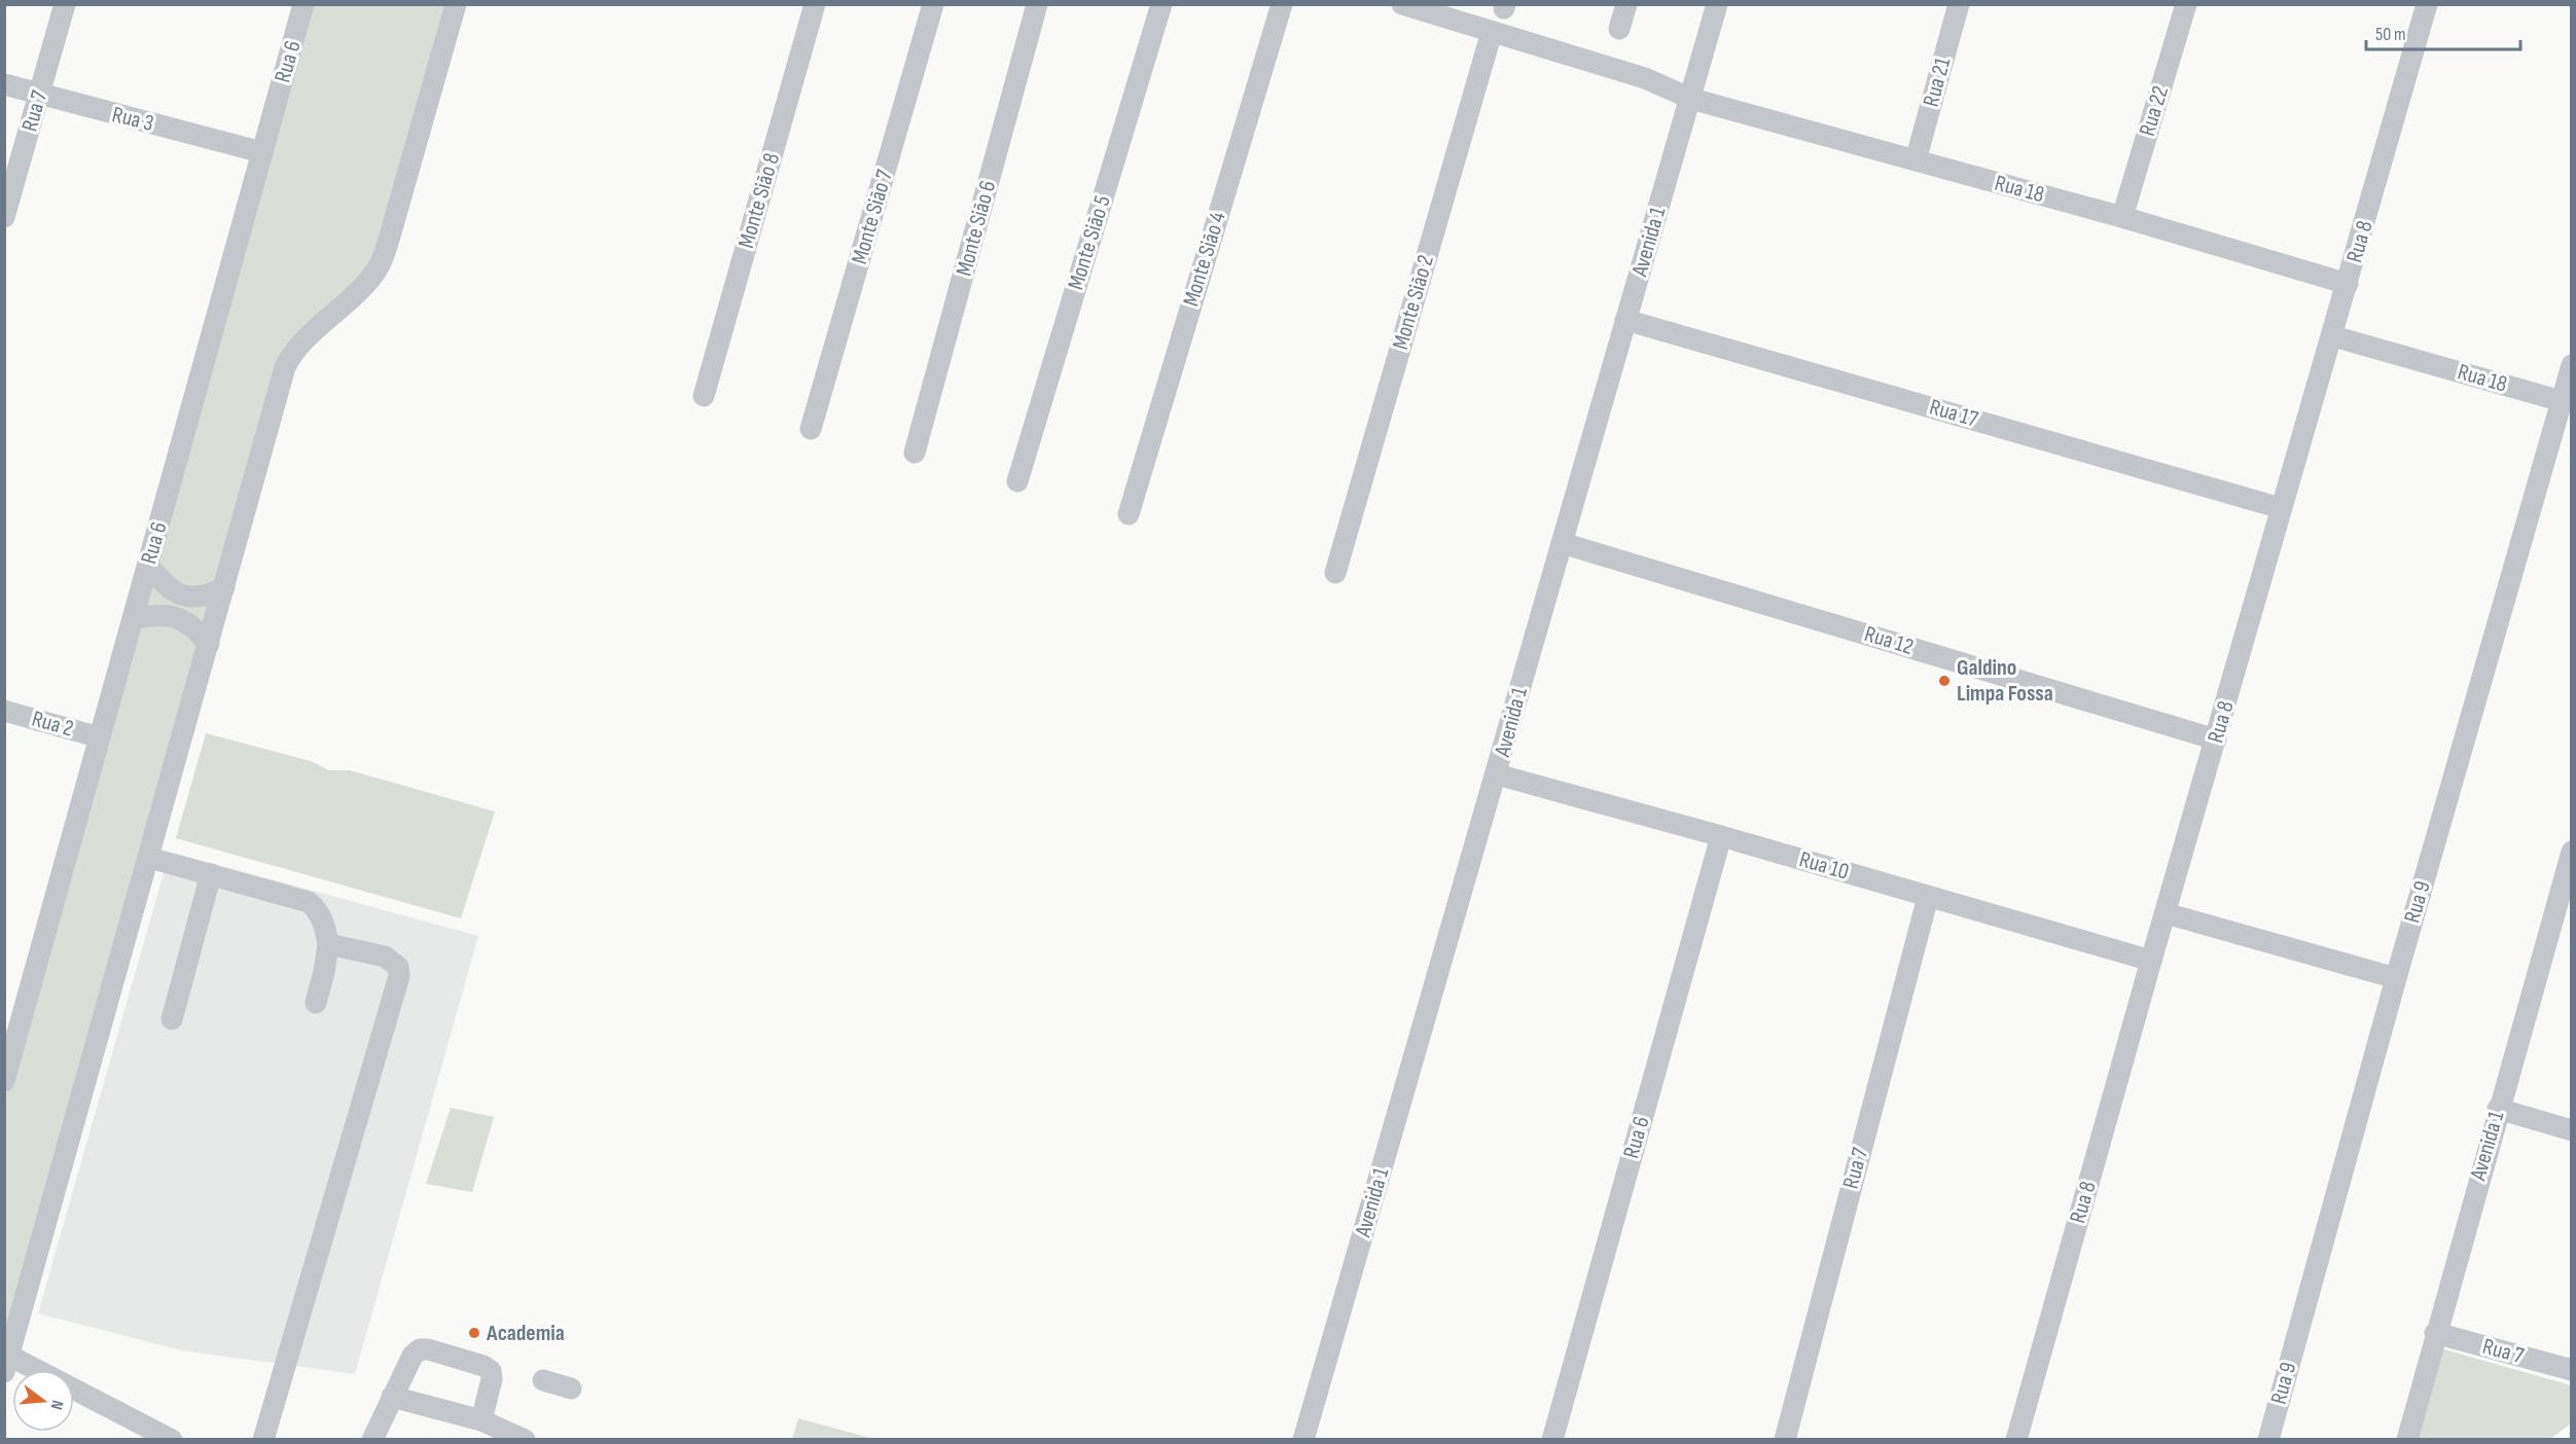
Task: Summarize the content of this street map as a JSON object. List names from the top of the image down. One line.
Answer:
{"streets":{"street":["Rua 6","Rua 21","Rua 7","Rua 22","Rua 3","Rua 18","Monte Sião 8","Monte Sião 7","Monte Sião 6","Avenida 1","Rua 8","Monte Sião 5","Monte Sião 4","Monte Sião 2","Rua 17","Rua 12","Rua 2","Rua 10","Rua 9"]},"crossings":[["Rua 6","Rua 3"],["Rua 6","Rua 2"],["Rua 6","Rua 10"],["Rua 21","Rua 18"],["Rua 7","Rua 3"],["Rua 7","Avenida 1"],["Rua 7","Rua 10"],["Rua 22","Rua 18"],["Rua 18","Avenida 1"],["Rua 18","Rua 8"],["Rua 18","Monte Sião 2"],["Rua 18","Rua 9"],["Avenida 1","Rua 17"],["Avenida 1","Rua 12"],["Avenida 1","Rua 10"],["Rua 8","Rua 17"],["Rua 8","Rua 12"],["Rua 8","Rua 10"]],"places":["Galdino Limpa Fossa","Academia"],"scale_bar":"50 m","north":"right"}
